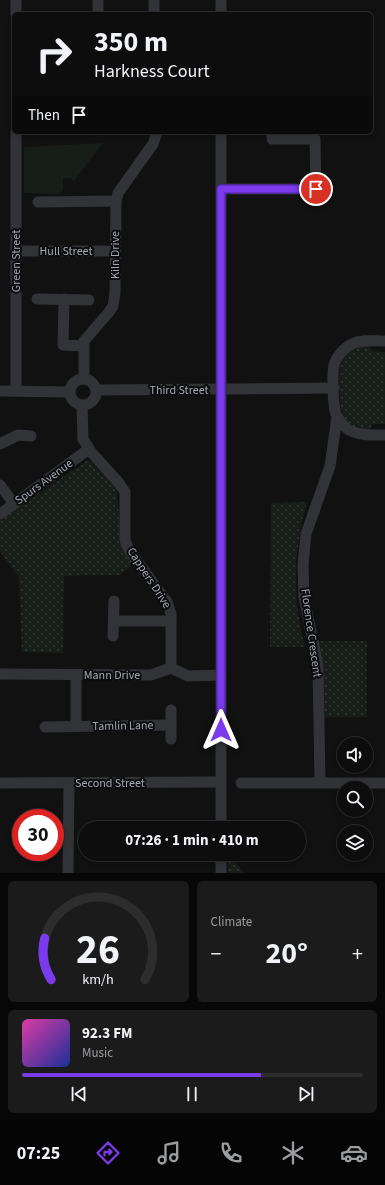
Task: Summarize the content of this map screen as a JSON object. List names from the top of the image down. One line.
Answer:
{"streets":{"street":["Hull Street","Kiln Drive","Green Street","Third Street","Spurs Avenue","Cappers Drive","Florence Crescent","Mann Drive","Tamlin Lane","Second Street"]},"crossings":[["Hull Street","Kiln Drive"],["Hull Street","Green Street"],["Kiln Drive","Third Street"],["Kiln Drive","Cappers Drive"],["Third Street","Cappers Drive"],["Third Street","Florence Crescent"],["Spurs Avenue","Cappers Drive"],["Cappers Drive","Mann Drive"],["Mann Drive","Tamlin Lane"]],"page":{"turn":["350 m","Harkness Court"],"then":"Then","limit":"30","trip":"07:26 · 1 min · 410 m","tile":"Climate","heat":["−","20°","+"],"song":["92.3 FM","Music"],"tabs":"07:25","gauge":["26","km/h"]}}
